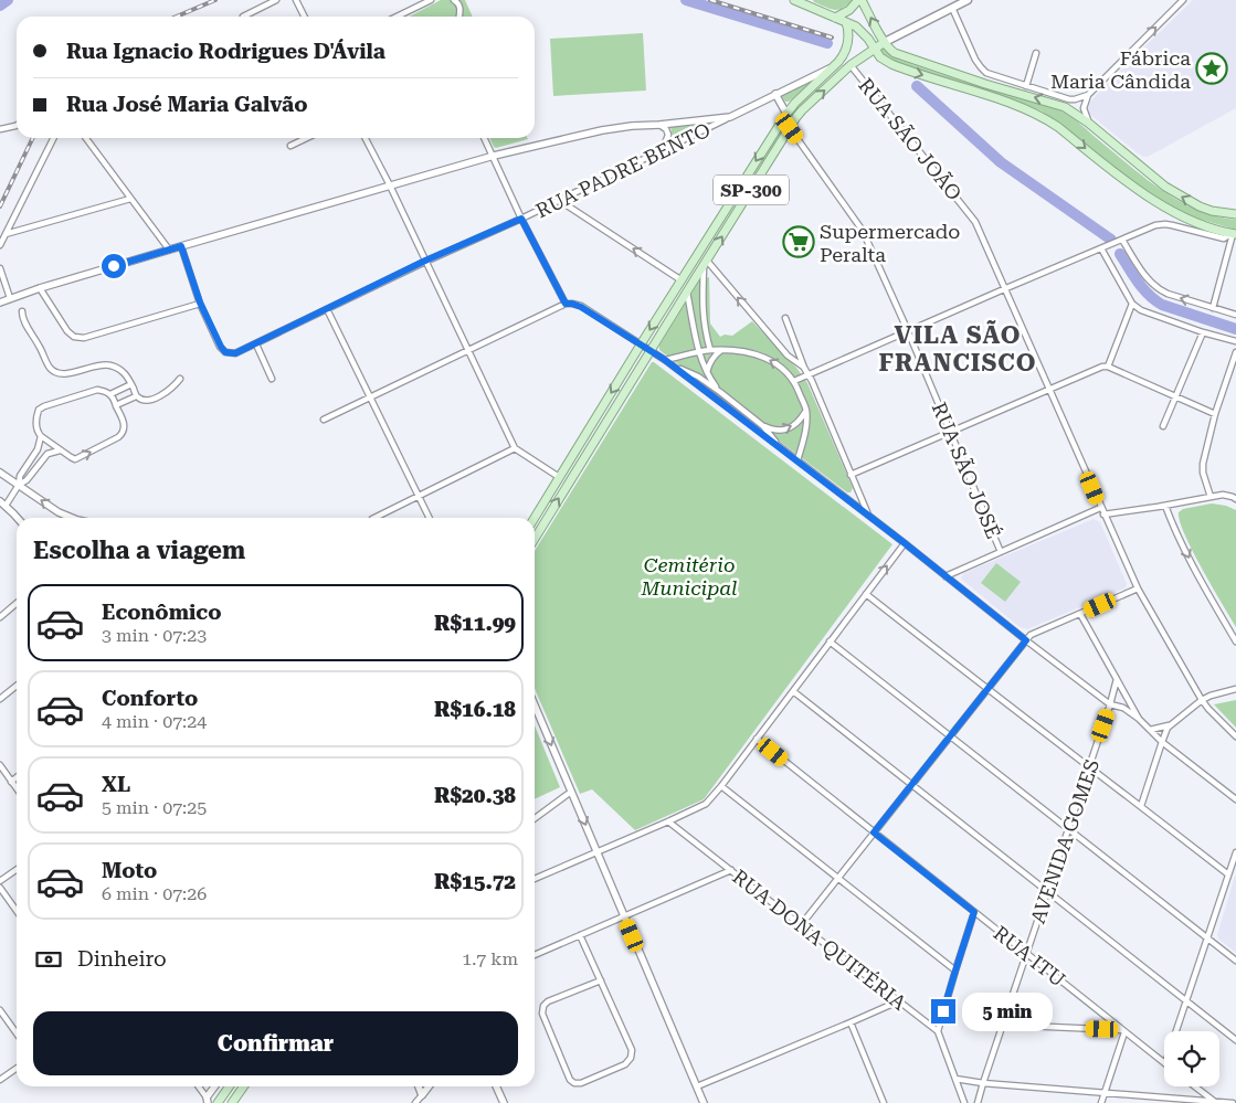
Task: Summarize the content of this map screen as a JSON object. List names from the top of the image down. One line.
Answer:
{"streets":{"main road":["SP-300"],"street":["RUA SÃO JOÃO","RUA PADRE BENTO","RUA SÃO JOSÉ","AVENIDA GOMES","RUA DONA QUITÉRIA","RUA ITU"]},"crossings":[["RUA SÃO JOÃO","SP-300"],["RUA PADRE BENTO","SP-300"],["SP-300","RUA SÃO JOSÉ"],["AVENIDA GOMES","RUA ITU"]],"districts":["VILA SÃO FRANCISCO"],"parks":["Cemitério Municipal"],"places":{"place":["Fábrica Maria Cândida"],"supermarket":["Supermercado Peralta"]},"page":{"banner":["Rua Ignacio Rodrigues D'Ávila","Rua José Maria Galvão"],"heading":"Escolha a viagem","list":[{"name":"Econômico","note":"3 min · 07:23","value":"R$11.99"},{"name":"Conforto","note":"4 min · 07:24","value":"R$16.18"},{"name":"XL","note":"5 min · 07:25","value":"R$20.38"},{"name":"Moto","note":"6 min · 07:26","value":"R$15.72"}],"pay":["Dinheiro","1.7 km"],"bubble":"5 min","buttons":"Confirmar"}}
